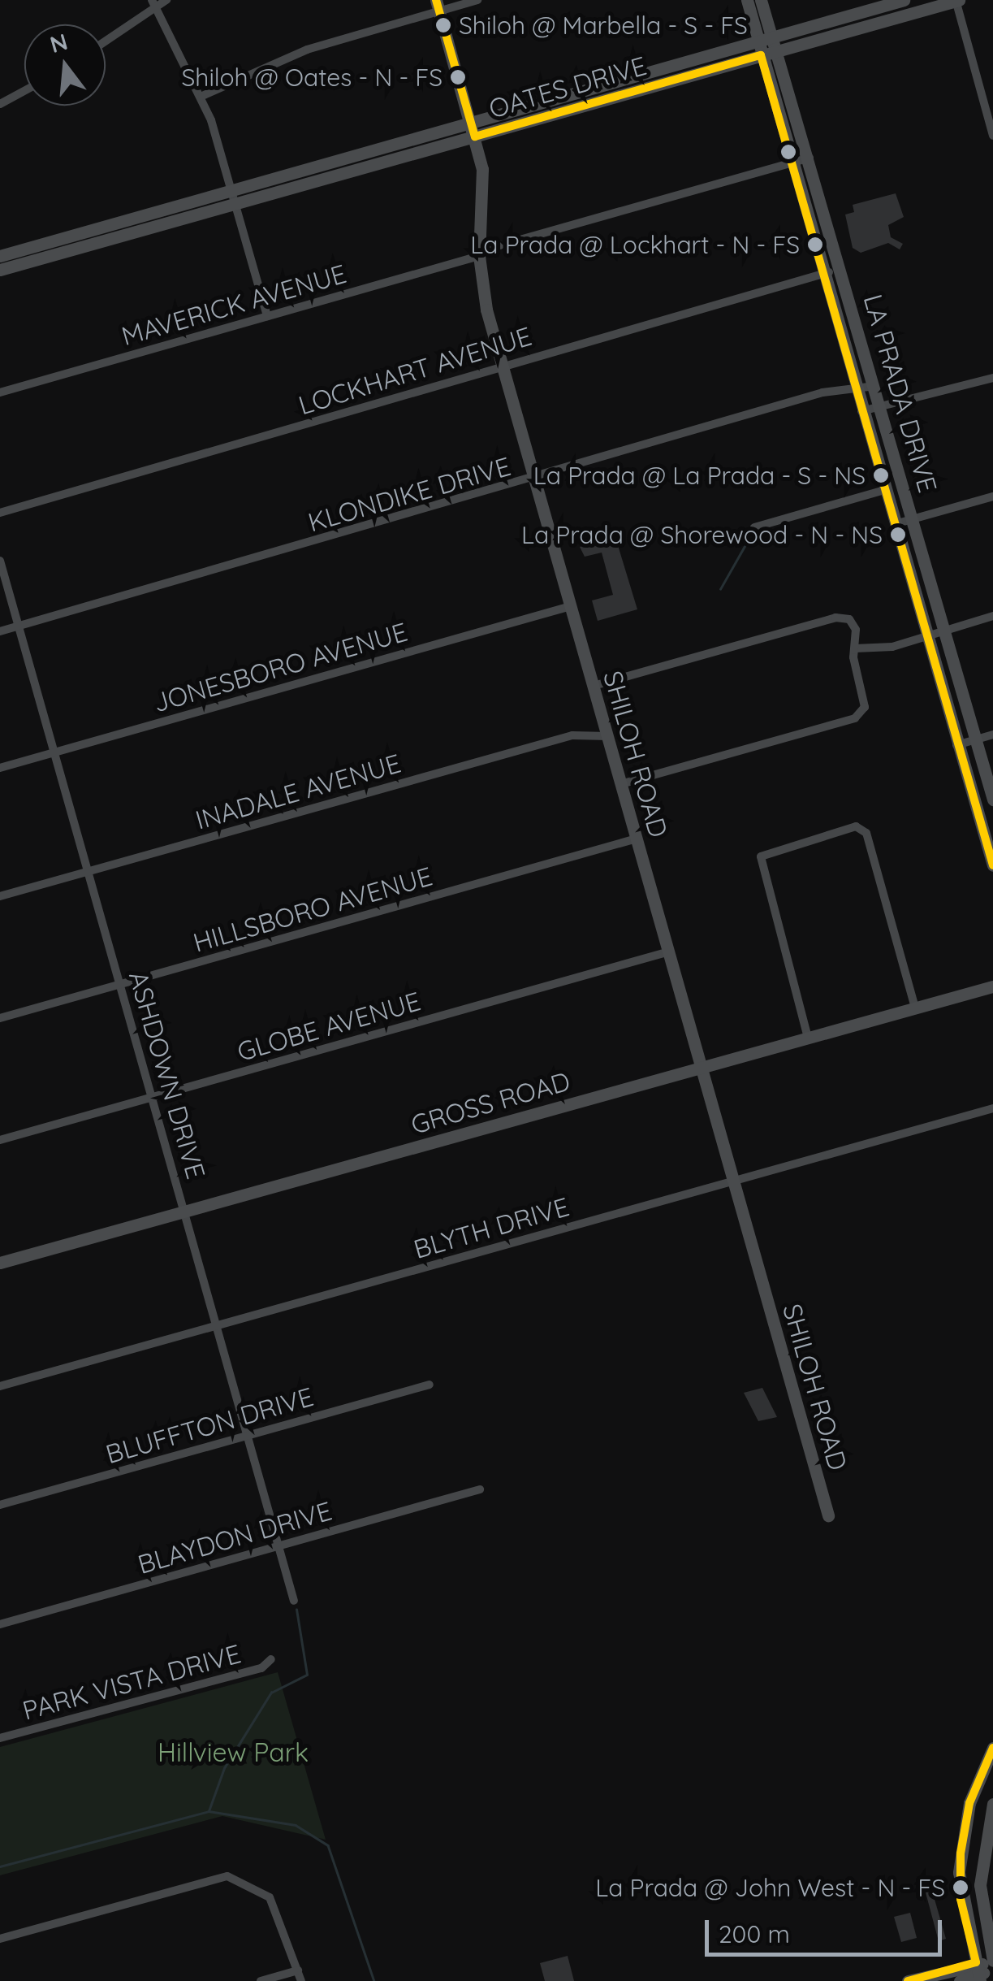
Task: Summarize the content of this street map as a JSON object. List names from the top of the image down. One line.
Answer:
{"streets":{"main road":["OATES DRIVE","LA PRADA DRIVE","SHILOH ROAD","GROSS ROAD"],"street":["MAVERICK AVENUE","LOCKHART AVENUE","KLONDIKE DRIVE","JONESBORO AVENUE","INADALE AVENUE","HILLSBORO AVENUE","GLOBE AVENUE","ASHDOWN DRIVE","BLYTH DRIVE","BLUFFTON DRIVE","BLAYDON DRIVE","PARK VISTA DRIVE"]},"crossings":[["OATES DRIVE","LA PRADA DRIVE"],["OATES DRIVE","SHILOH ROAD"],["MAVERICK AVENUE","LA PRADA DRIVE"],["MAVERICK AVENUE","SHILOH ROAD"],["LOCKHART AVENUE","LA PRADA DRIVE"],["LOCKHART AVENUE","SHILOH ROAD"],["LA PRADA DRIVE","KLONDIKE DRIVE"],["KLONDIKE DRIVE","SHILOH ROAD"],["KLONDIKE DRIVE","ASHDOWN DRIVE"],["JONESBORO AVENUE","SHILOH ROAD"],["JONESBORO AVENUE","ASHDOWN DRIVE"],["SHILOH ROAD","INADALE AVENUE"],["SHILOH ROAD","HILLSBORO AVENUE"],["SHILOH ROAD","GLOBE AVENUE"],["SHILOH ROAD","GROSS ROAD"],["SHILOH ROAD","BLYTH DRIVE"],["INADALE AVENUE","ASHDOWN DRIVE"],["HILLSBORO AVENUE","ASHDOWN DRIVE"],["GLOBE AVENUE","ASHDOWN DRIVE"],["ASHDOWN DRIVE","GROSS ROAD"],["ASHDOWN DRIVE","BLYTH DRIVE"],["ASHDOWN DRIVE","BLUFFTON DRIVE"],["ASHDOWN DRIVE","BLAYDON DRIVE"]],"parks":["Hillview Park"],"places":["Shiloh @ Marbella - S - FS","Shiloh @ Oates - N - FS","La Prada @ Lockhart - N - FS","La Prada @ La Prada - S - NS","La Prada @ Shorewood - N - NS","La Prada @ John West - N - FS"],"scale_bar":"200 m","north":"top"}
